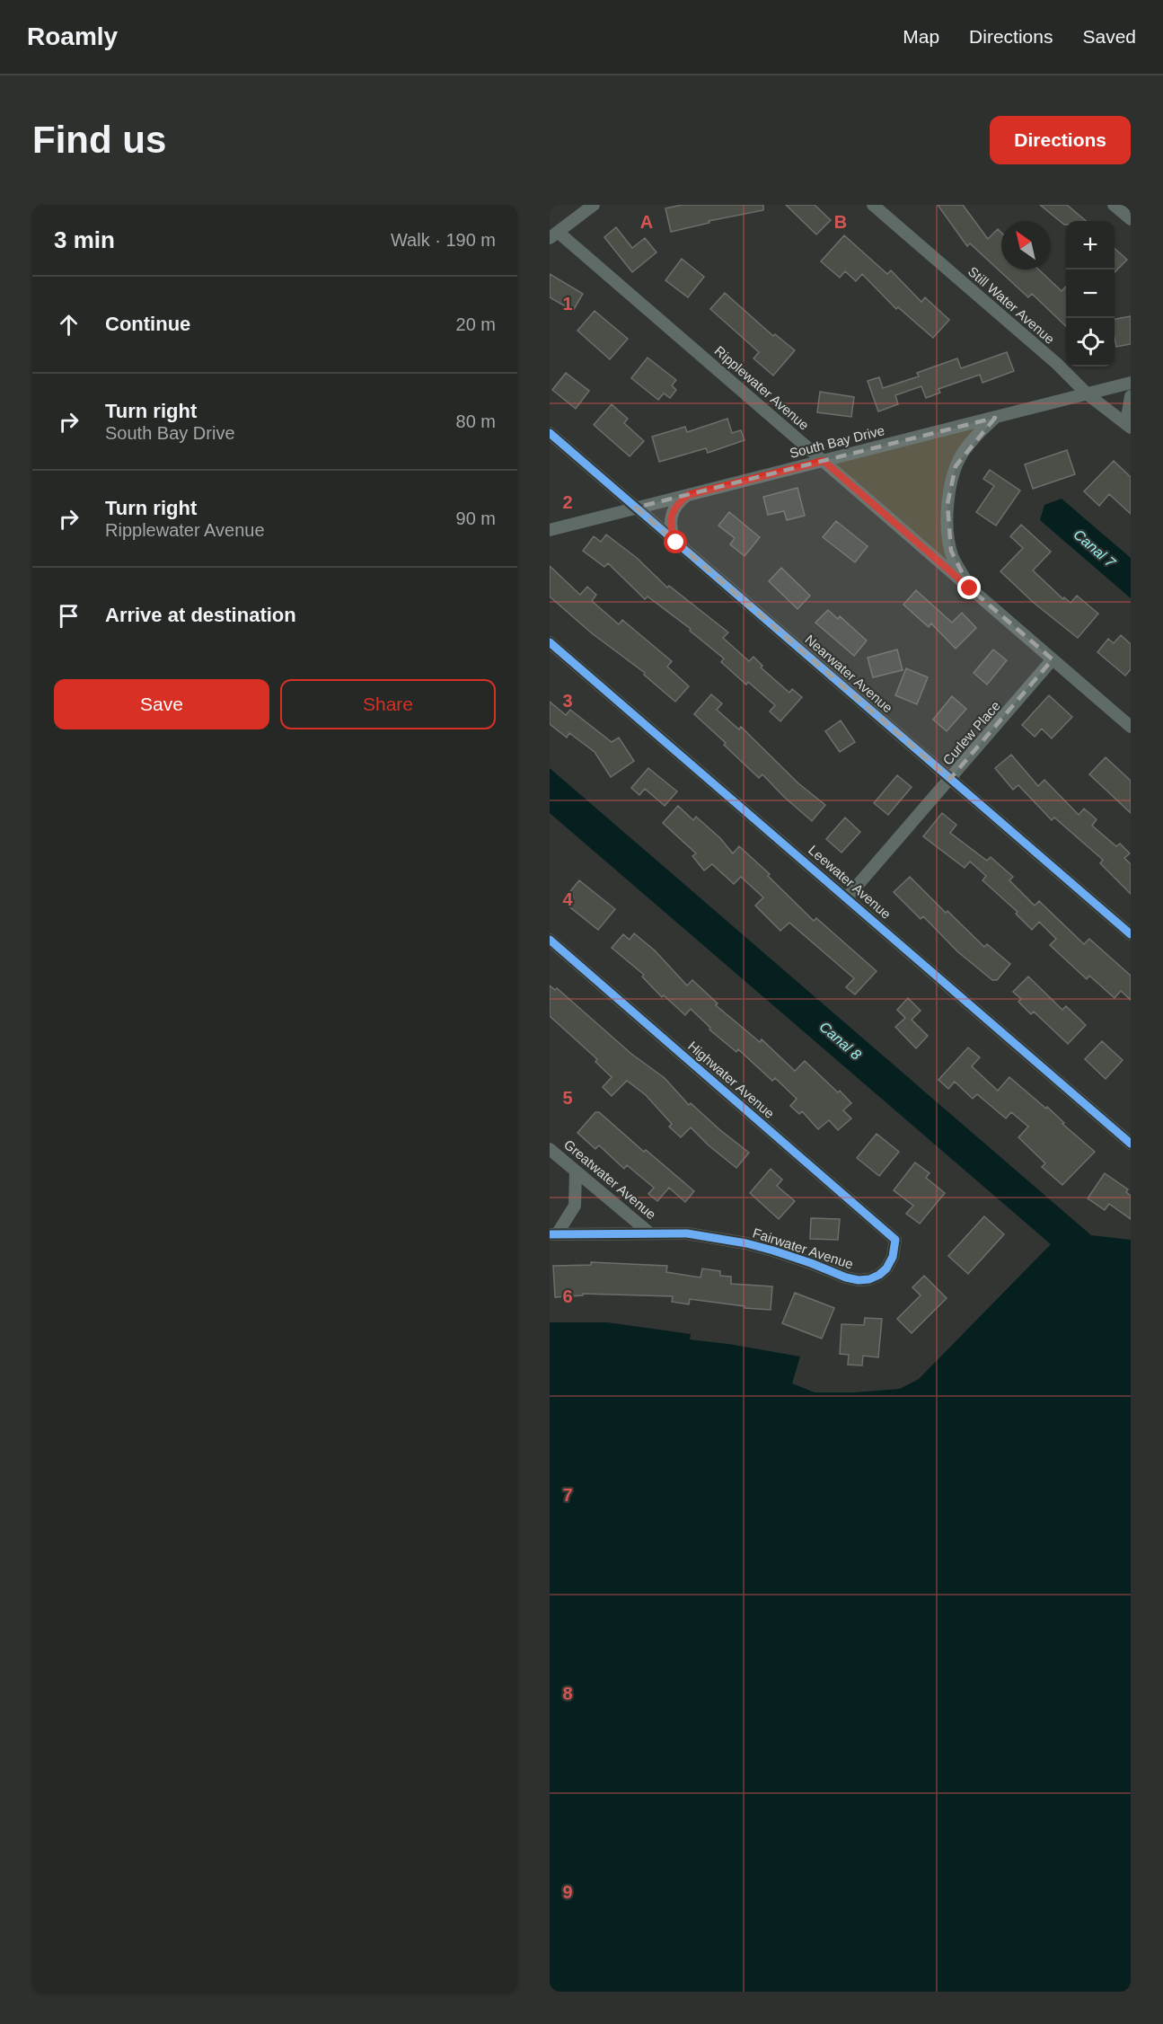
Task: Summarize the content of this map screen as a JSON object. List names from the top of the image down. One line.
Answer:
{"streets":{"street":["Still Water Avenue","Ripplewater Avenue","South Bay Drive","Nearwater Avenue","Curlew Place","Leewater Avenue","Highwater Avenue","Greatwater Avenue","Fairwater Avenue"]},"crossings":[["Still Water Avenue","South Bay Drive"],["Ripplewater Avenue","South Bay Drive"],["Ripplewater Avenue","Curlew Place"],["South Bay Drive","Nearwater Avenue"],["Nearwater Avenue","Curlew Place"],["Curlew Place","Leewater Avenue"],["Highwater Avenue","Fairwater Avenue"],["Greatwater Avenue","Fairwater Avenue"]],"water":["Canal 7","Canal 8"],"north":"top left","page":{"header":"Roamly","nav":["Map","Directions","Saved"],"buttons":["Directions",["Save","Share"]],"title":"Find us","heading":["3 min","Walk · 190 m"],"map_buttons":["+","−"],"list":[["Continue","20 m"],["Turn right","South Bay Drive","80 m"],["Turn right","Ripplewater Avenue","90 m"],"Arrive at destination"]},"grid":{"columns":["A","B"],"rows":["1","2","3","4","5","6","7","8","9"]}}
